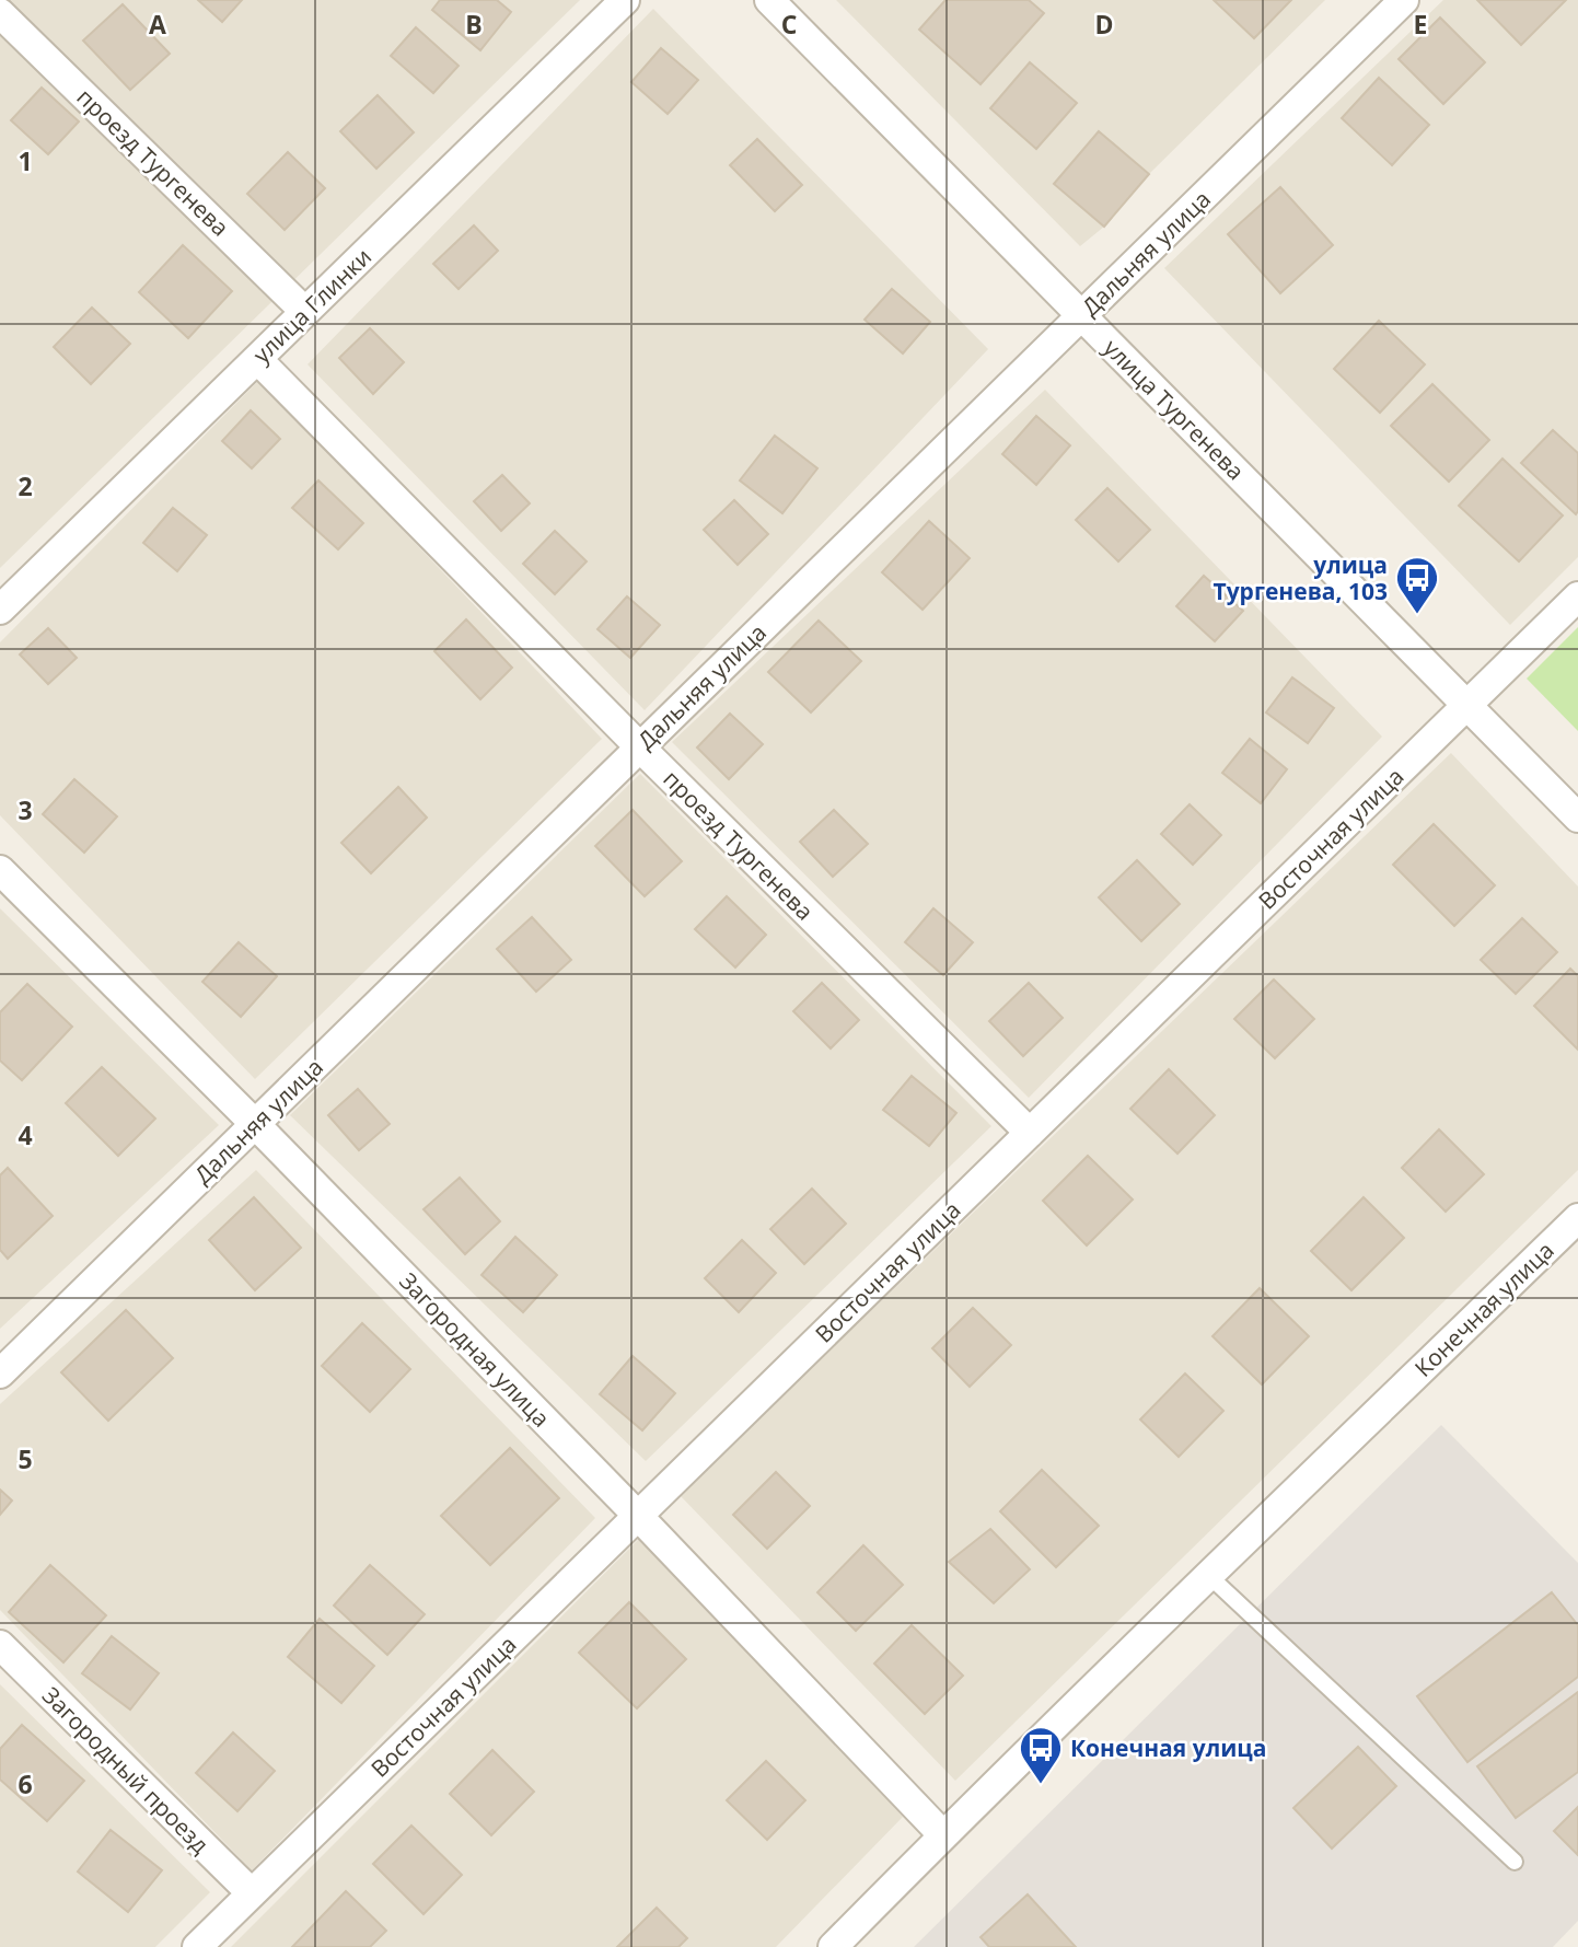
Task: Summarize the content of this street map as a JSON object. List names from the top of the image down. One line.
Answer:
{"streets":{"street":["проезд Тургенева","Дальняя улица","улица Глинки","улица Тургенева","Восточная улица","Конечная улица","Загородная улица","Загородный проезд"]},"crossings":[["проезд Тургенева","Дальняя улица"],["проезд Тургенева","улица Глинки"],["проезд Тургенева","Восточная улица"],["Дальняя улица","улица Тургенева"],["Дальняя улица","Загородная улица"],["улица Тургенева","Восточная улица"],["Восточная улица","Загородная улица"],["Восточная улица","Загородный проезд"],["Конечная улица","Загородная улица"]],"places":{"bus stop":["улица Тургенева, 103","Конечная улица"]},"grid":{"columns":["A","B","C","D","E"],"rows":["1","2","3","4","5","6"]}}
